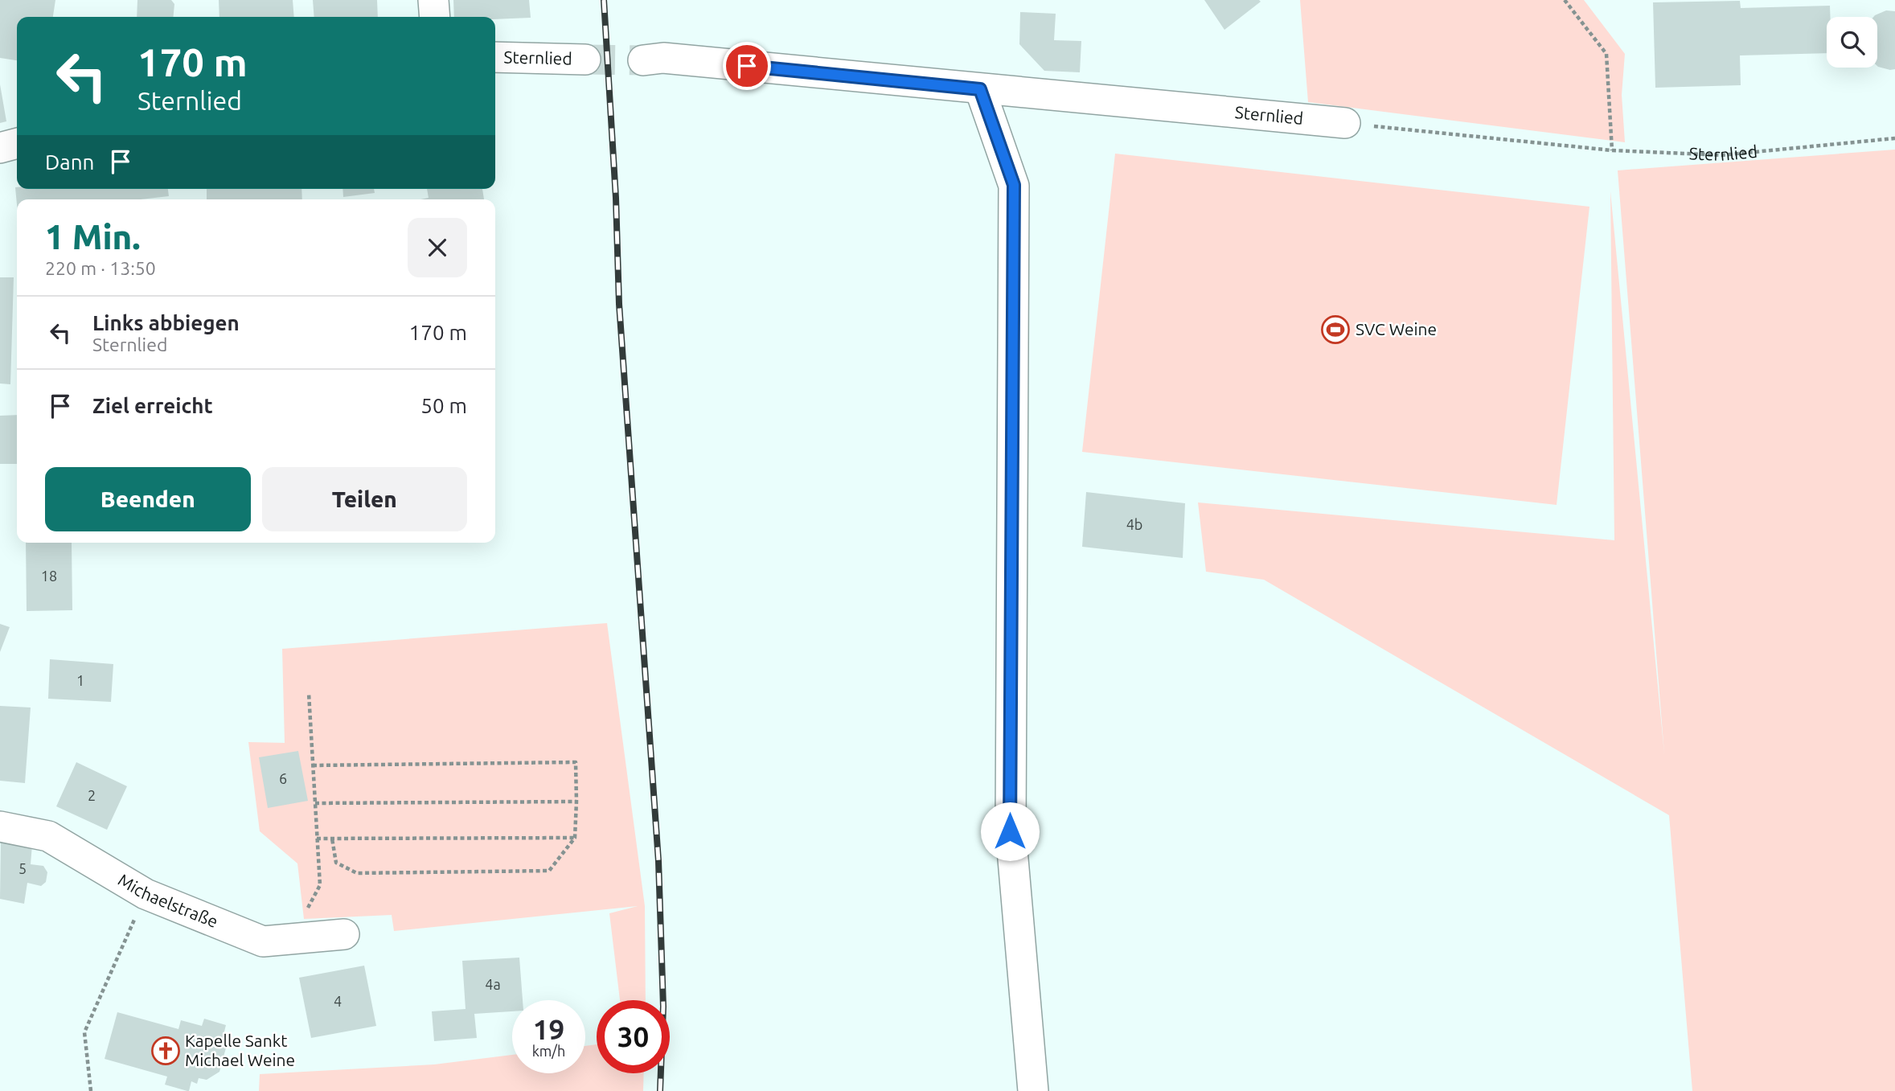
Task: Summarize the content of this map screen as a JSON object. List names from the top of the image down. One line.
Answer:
{"streets":{"street":["Sternlied","Michaelstraße"]},"places":{"sports":["SVC Weine"],"church":["Kapelle Sankt Michael Weine"]},"house_numbers":["4b","18","1","6","2","5","4a","4"],"page":{"turn":["170 m","Sternlied"],"then":"Dann","heading":["1 Min.","220 m · 13:50"],"list":[{"name":"Links abbiegen","note":"Sternlied","value":"170 m"},{"name":"Ziel erreicht","value":"50 m"}],"buttons":["Beenden","Teilen"],"speed":"19 km/h","limit":"30"}}
